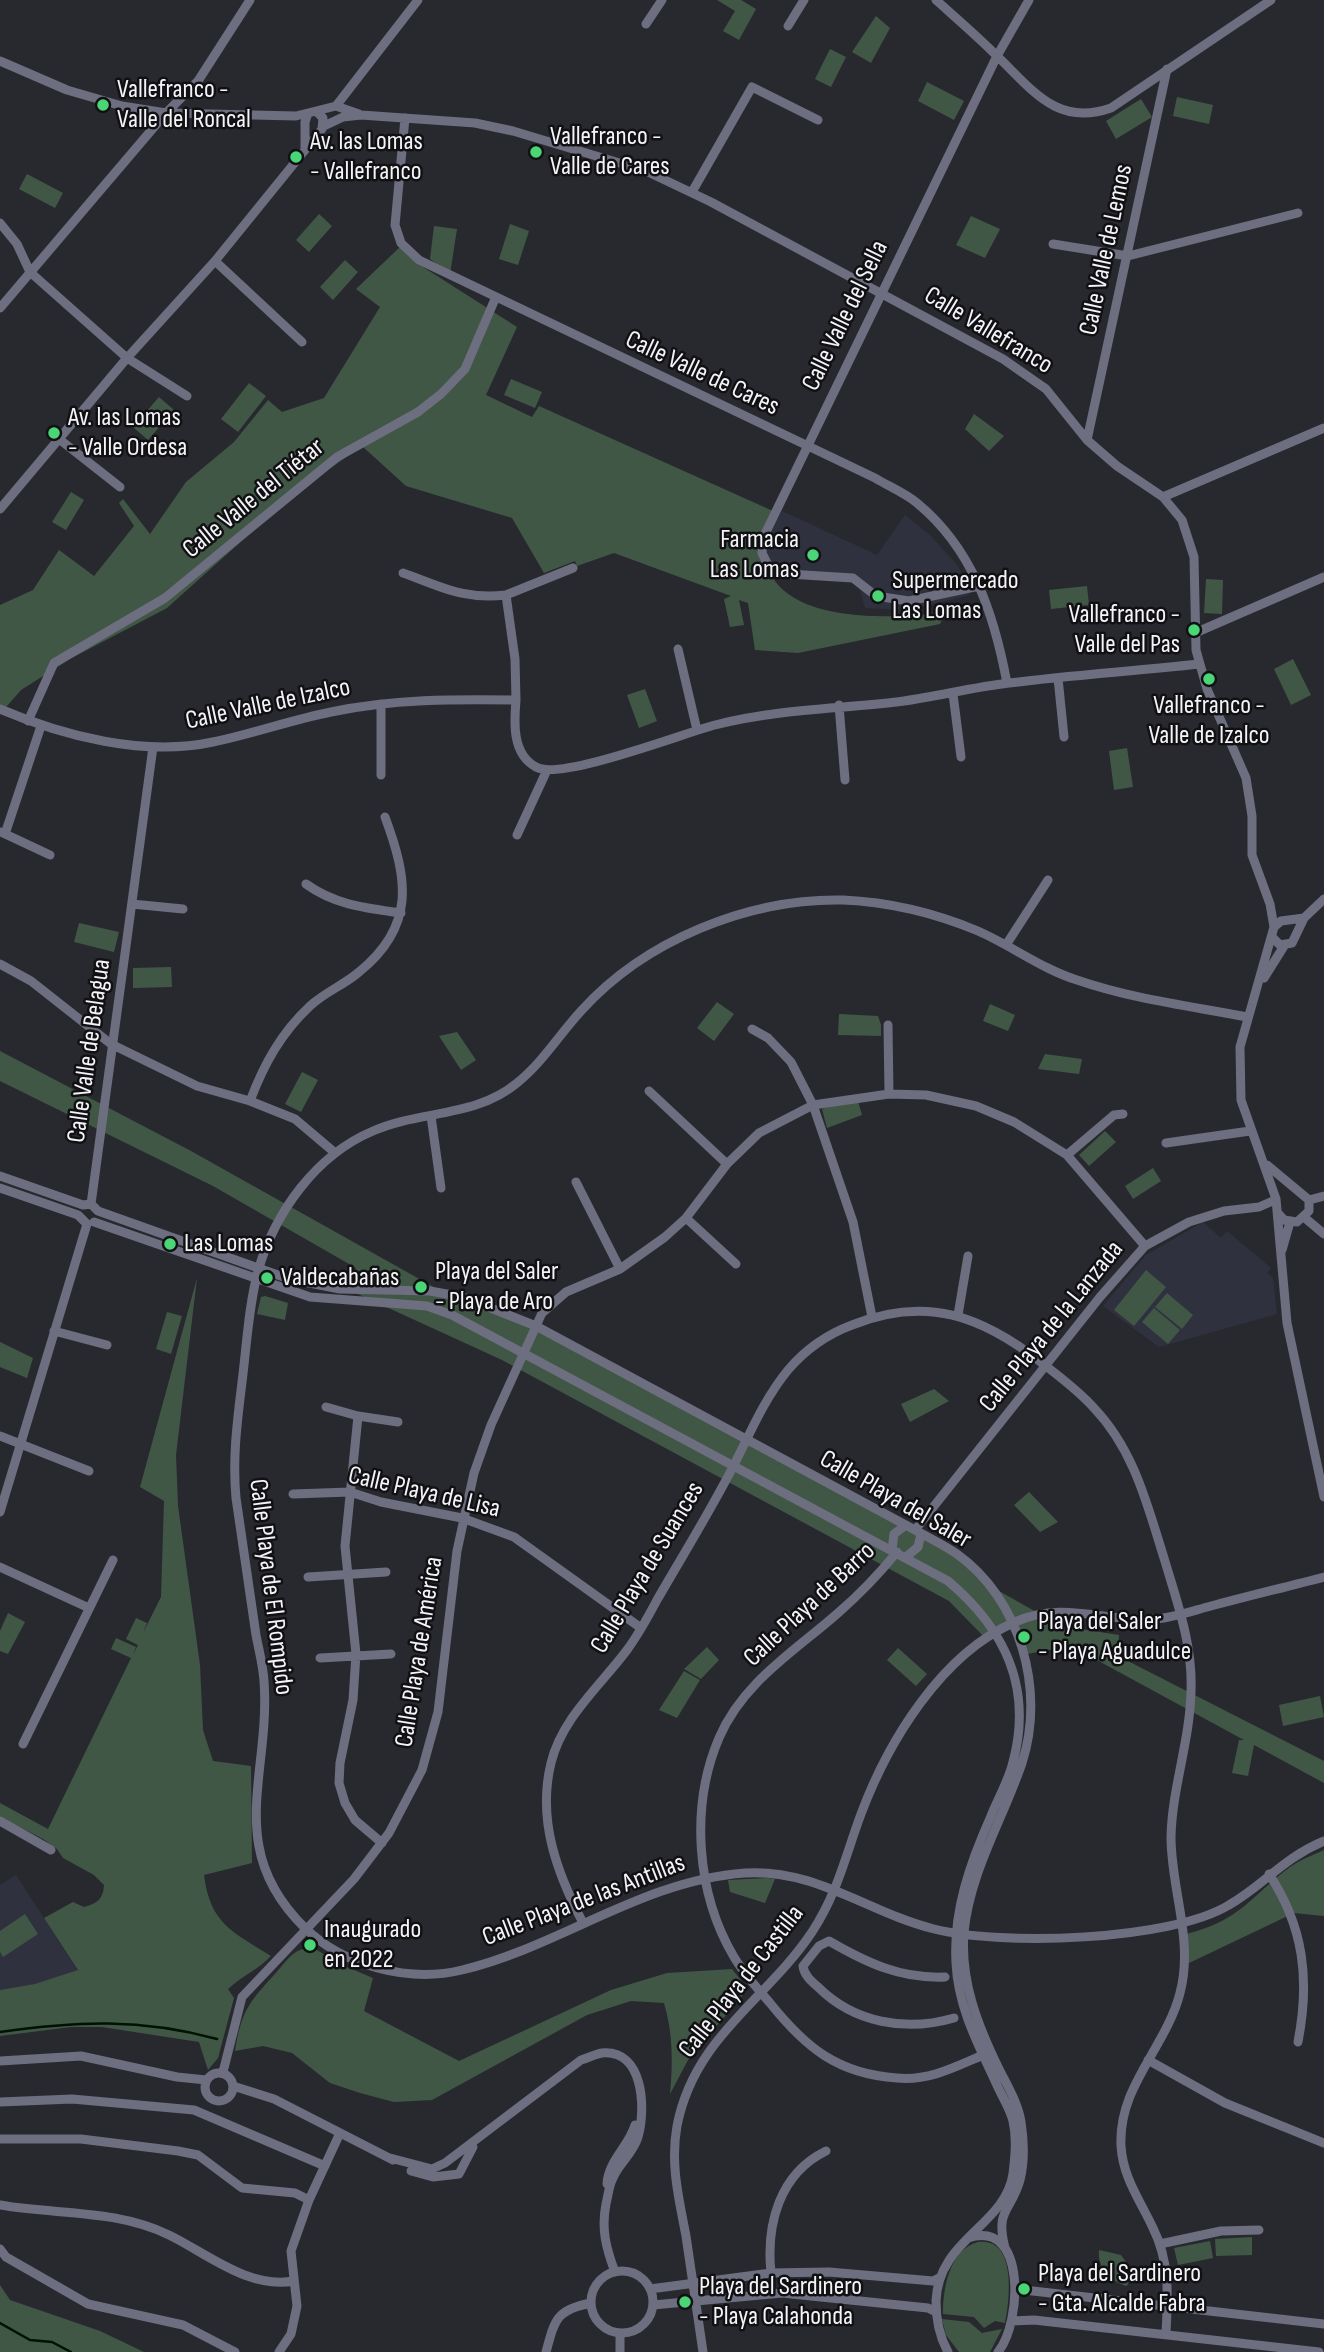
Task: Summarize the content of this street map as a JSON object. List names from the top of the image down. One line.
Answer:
{"streets":{"street":["Calle Valle de Lemos","Calle Valle del Sella","Calle Vallefranco","Calle Valle de Cares","Calle Valle del Tiétar","Calle Valle de Izalco","Calle Valle de Belagua","Calle Playa de la Lanzada","Calle Playa de Lisa","Calle Playa del Saler","Calle Playa de Suances","Calle Playa de El Rompido","Calle Playa de Barro","Calle Playa de América","Calle Playa de las Antillas","Calle Playa de Castilla"]},"crossings":[["Calle Valle de Lemos","Calle Vallefranco"],["Calle Valle del Sella","Calle Vallefranco"],["Calle Valle del Sella","Calle Valle de Cares"],["Calle Vallefranco","Calle Valle de Cares"],["Calle Valle de Cares","Calle Valle del Tiétar"],["Calle Valle del Tiétar","Calle Valle de Izalco"],["Calle Valle de Izalco","Calle Valle de Belagua"],["Calle Valle de Belagua","Calle Playa del Saler"],["Calle Playa de la Lanzada","Calle Playa del Saler"],["Calle Playa de la Lanzada","Calle Playa de Suances"],["Calle Playa de la Lanzada","Calle Playa de Barro"],["Calle Playa de la Lanzada","Calle Playa de América"],["Calle Playa de Lisa","Calle Playa de Suances"],["Calle Playa de Lisa","Calle Playa de América"],["Calle Playa del Saler","Calle Playa de Suances"],["Calle Playa del Saler","Calle Playa de El Rompido"],["Calle Playa del Saler","Calle Playa de Barro"],["Calle Playa del Saler","Calle Playa de América"],["Calle Playa del Saler","Calle Playa de las Antillas"],["Calle Playa del Saler","Calle Playa de Castilla"],["Calle Playa de Suances","Calle Playa de las Antillas"],["Calle Playa de Suances","Calle Playa de Castilla"],["Calle Playa de El Rompido","Calle Playa de América"],["Calle Playa de El Rompido","Calle Playa de las Antillas"],["Calle Playa de Barro","Calle Playa de las Antillas"],["Calle Playa de Barro","Calle Playa de Castilla"],["Calle Playa de América","Calle Playa de las Antillas"],["Calle Playa de las Antillas","Calle Playa de Castilla"]],"places":["Vallefranco - Valle del Roncal","Vallefranco - Valle de Cares","Av. las Lomas - Vallefranco","Av. las Lomas - Valle Ordesa","Farmacia Las Lomas","Supermercado Las Lomas","Vallefranco - Valle del Pas","Vallefranco - Valle de Izalco","Las Lomas","Valdecabañas","Playa del Saler - Playa de Aro","Playa del Saler - Playa Aguadulce","Inaugurado en 2022","Playa del Sardinero - Gta. Alcalde Fabra","Playa del Sardinero - Playa Calahonda"]}
